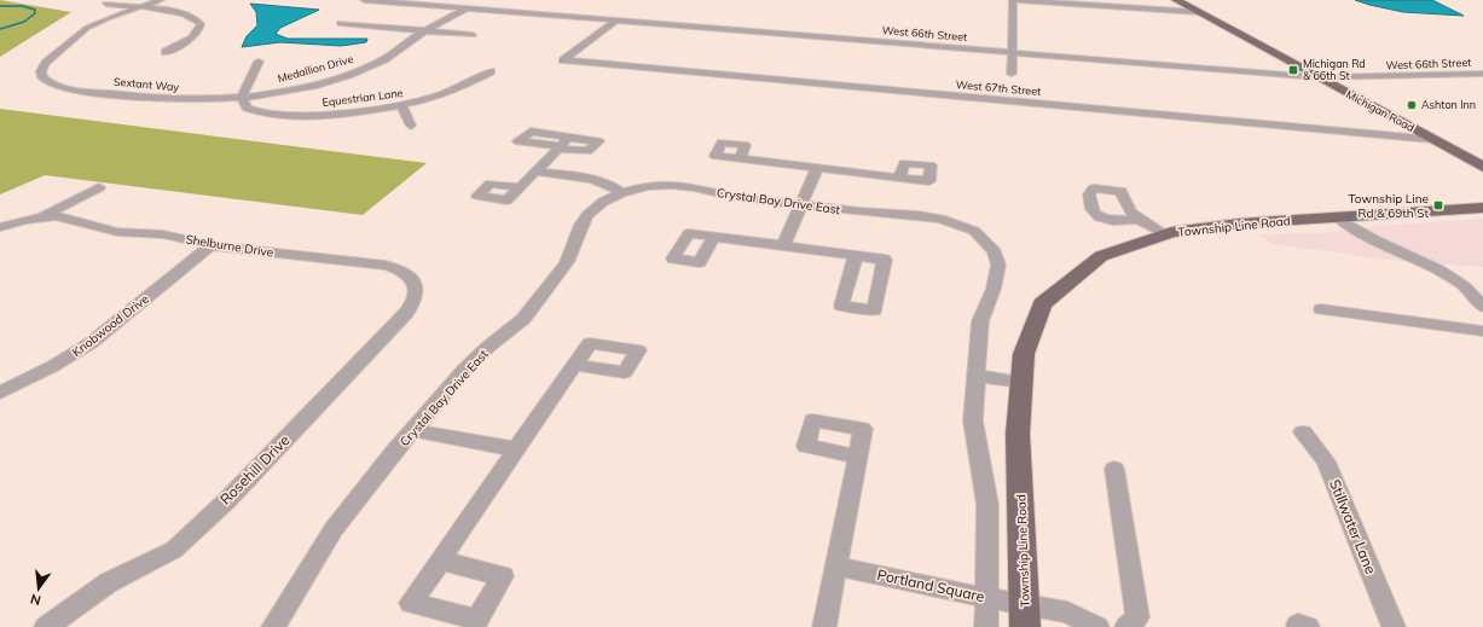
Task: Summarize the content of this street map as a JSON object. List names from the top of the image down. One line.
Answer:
{"streets":{"main road":["Michigan Road","Township Line Road"],"street":["West 66th Street","Medallion Drive","Sextant Way","West 67th Street","Equestrian Lane","Crystal Bay Drive East","Shelburne Drive","Knobwood Drive","Rosehill Drive","Stillwater Lane","Portland Square"]},"crossings":[["West 66th Street","Medallion Drive"],["West 66th Street","West 67th Street"],["West 66th Street","Michigan Road"],["Medallion Drive","Sextant Way"],["Medallion Drive","Equestrian Lane"],["Sextant Way","Equestrian Lane"],["West 67th Street","Michigan Road"],["Township Line Road","Portland Square"],["Shelburne Drive","Knobwood Drive"],["Shelburne Drive","Rosehill Drive"]],"places":{"transit":["Michigan Rd & 66th St","Township Line Rd & 69th St"],"other":["Ashton Inn"]},"north":"bottom"}
